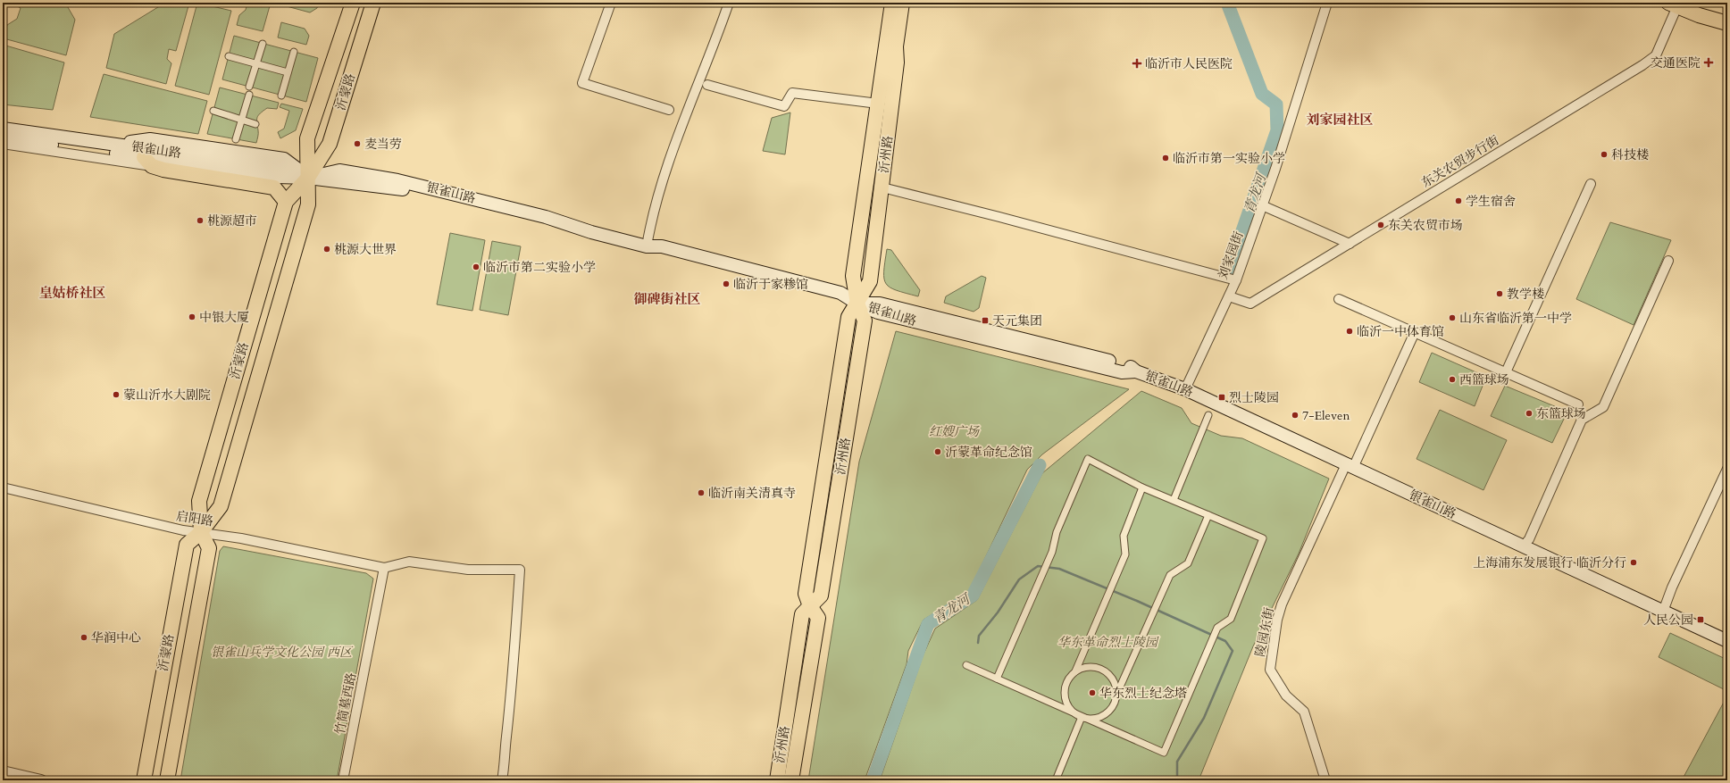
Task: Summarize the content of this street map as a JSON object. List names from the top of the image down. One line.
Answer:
{"streets":{"main road":["沂蒙路","银雀山路","沂州路"],"street":["东关农贸步行街","刘家园街","启阳路","陵园东街","竹简墓西路"]},"crossings":[["沂蒙路","银雀山路"],["沂蒙路","启阳路"],["银雀山路","沂州路"],["银雀山路","刘家园街"],["银雀山路","陵园东街"],["东关农贸步行街","刘家园街"],["启阳路","竹简墓西路"]],"districts":["刘家园社区","皇姑桥社区","御碑街社区"],"water":["青龙河"],"parks":["红嫂广场","华东革命烈士陵园","银雀山兵学文化公园 西区"],"places":{"health":["交通医院","临沂市人民医院"],"other":["麦当劳","科技楼","临沂市第一实验小学","学生宿舍","桃源超市","东关农贸市场","桃源大世界","临沂市第二实验小学","临沂于家糁馆","教学楼","中银大厦","山东省临沂第一中学","临沂一中体育馆","西篮球场","蒙山沂水大剧院","东篮球场","7-Eleven","沂蒙革命纪念馆","临沂南关清真寺","上海浦东发展银行 临沂分行","华润中心","华东烈士纪念塔"],"transit":["天元集团","烈士陵园","人民公园"]}}
